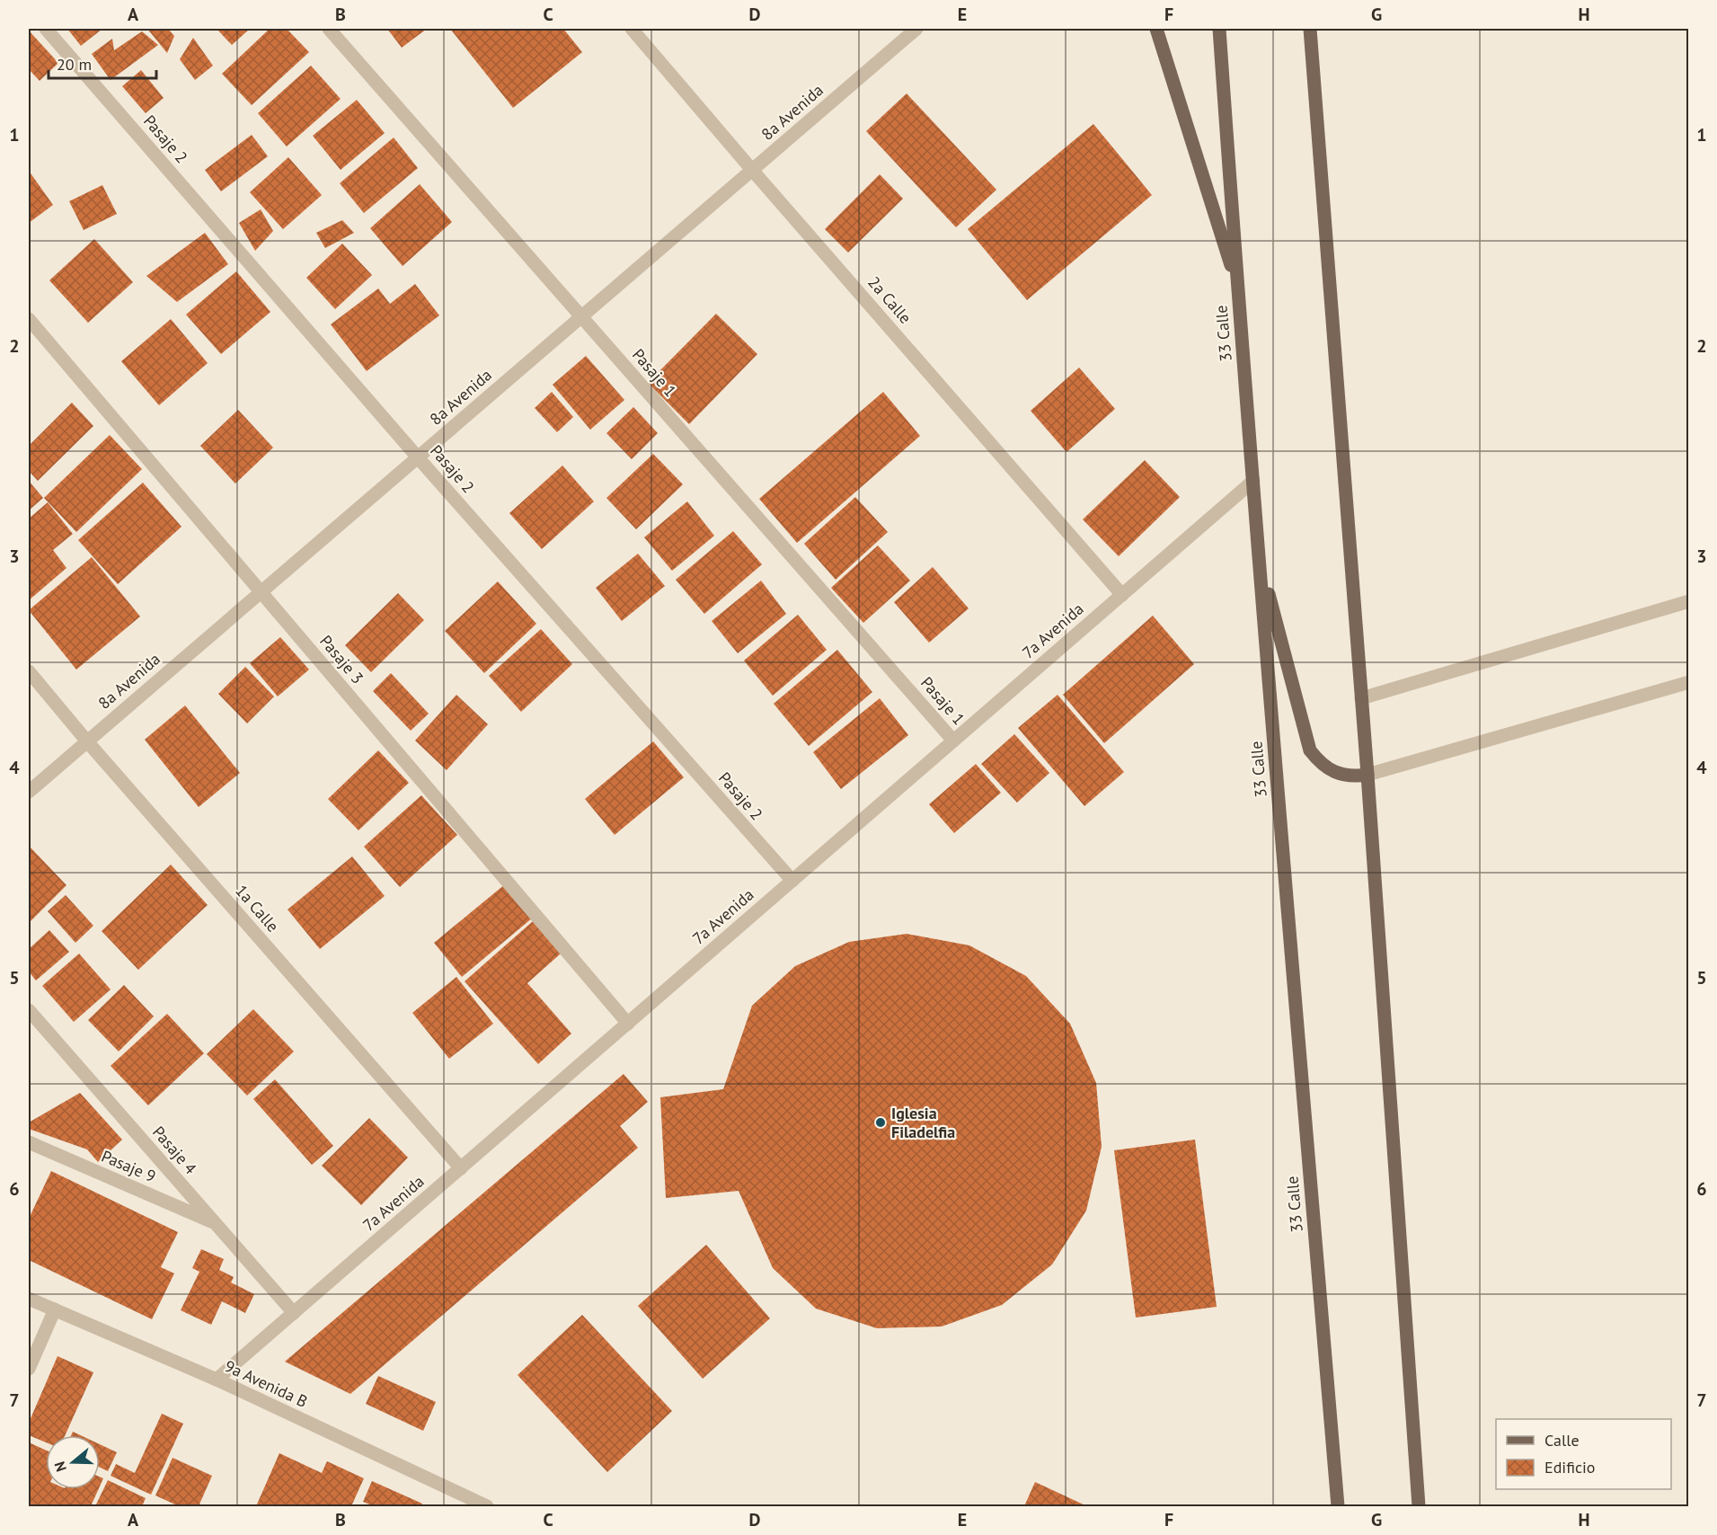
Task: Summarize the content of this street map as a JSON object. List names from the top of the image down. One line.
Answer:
{"streets":{"main road":["33 Calle"],"street":["8a Avenida","Pasaje 2","2a Calle","Pasaje 1","7a Avenida","Pasaje 3","1a Calle","Pasaje 4","Pasaje 9","9a Avenida B"]},"crossings":[["8a Avenida","Pasaje 2"],["8a Avenida","2a Calle"],["8a Avenida","Pasaje 1"],["8a Avenida","Pasaje 3"],["8a Avenida","1a Calle"],["Pasaje 2","7a Avenida"],["2a Calle","7a Avenida"],["33 Calle","7a Avenida"],["Pasaje 1","7a Avenida"],["7a Avenida","Pasaje 3"],["7a Avenida","1a Calle"],["7a Avenida","Pasaje 4"],["7a Avenida","9a Avenida B"],["Pasaje 4","Pasaje 9"]],"places":["Iglesia Filadelfia"],"legend":["Calle","Edificio"],"scale_bar":"20 m","north":"left","grid":{"columns":["A","B","C","D","E","F","G","H"],"rows":["1","2","3","4","5","6","7"]}}
